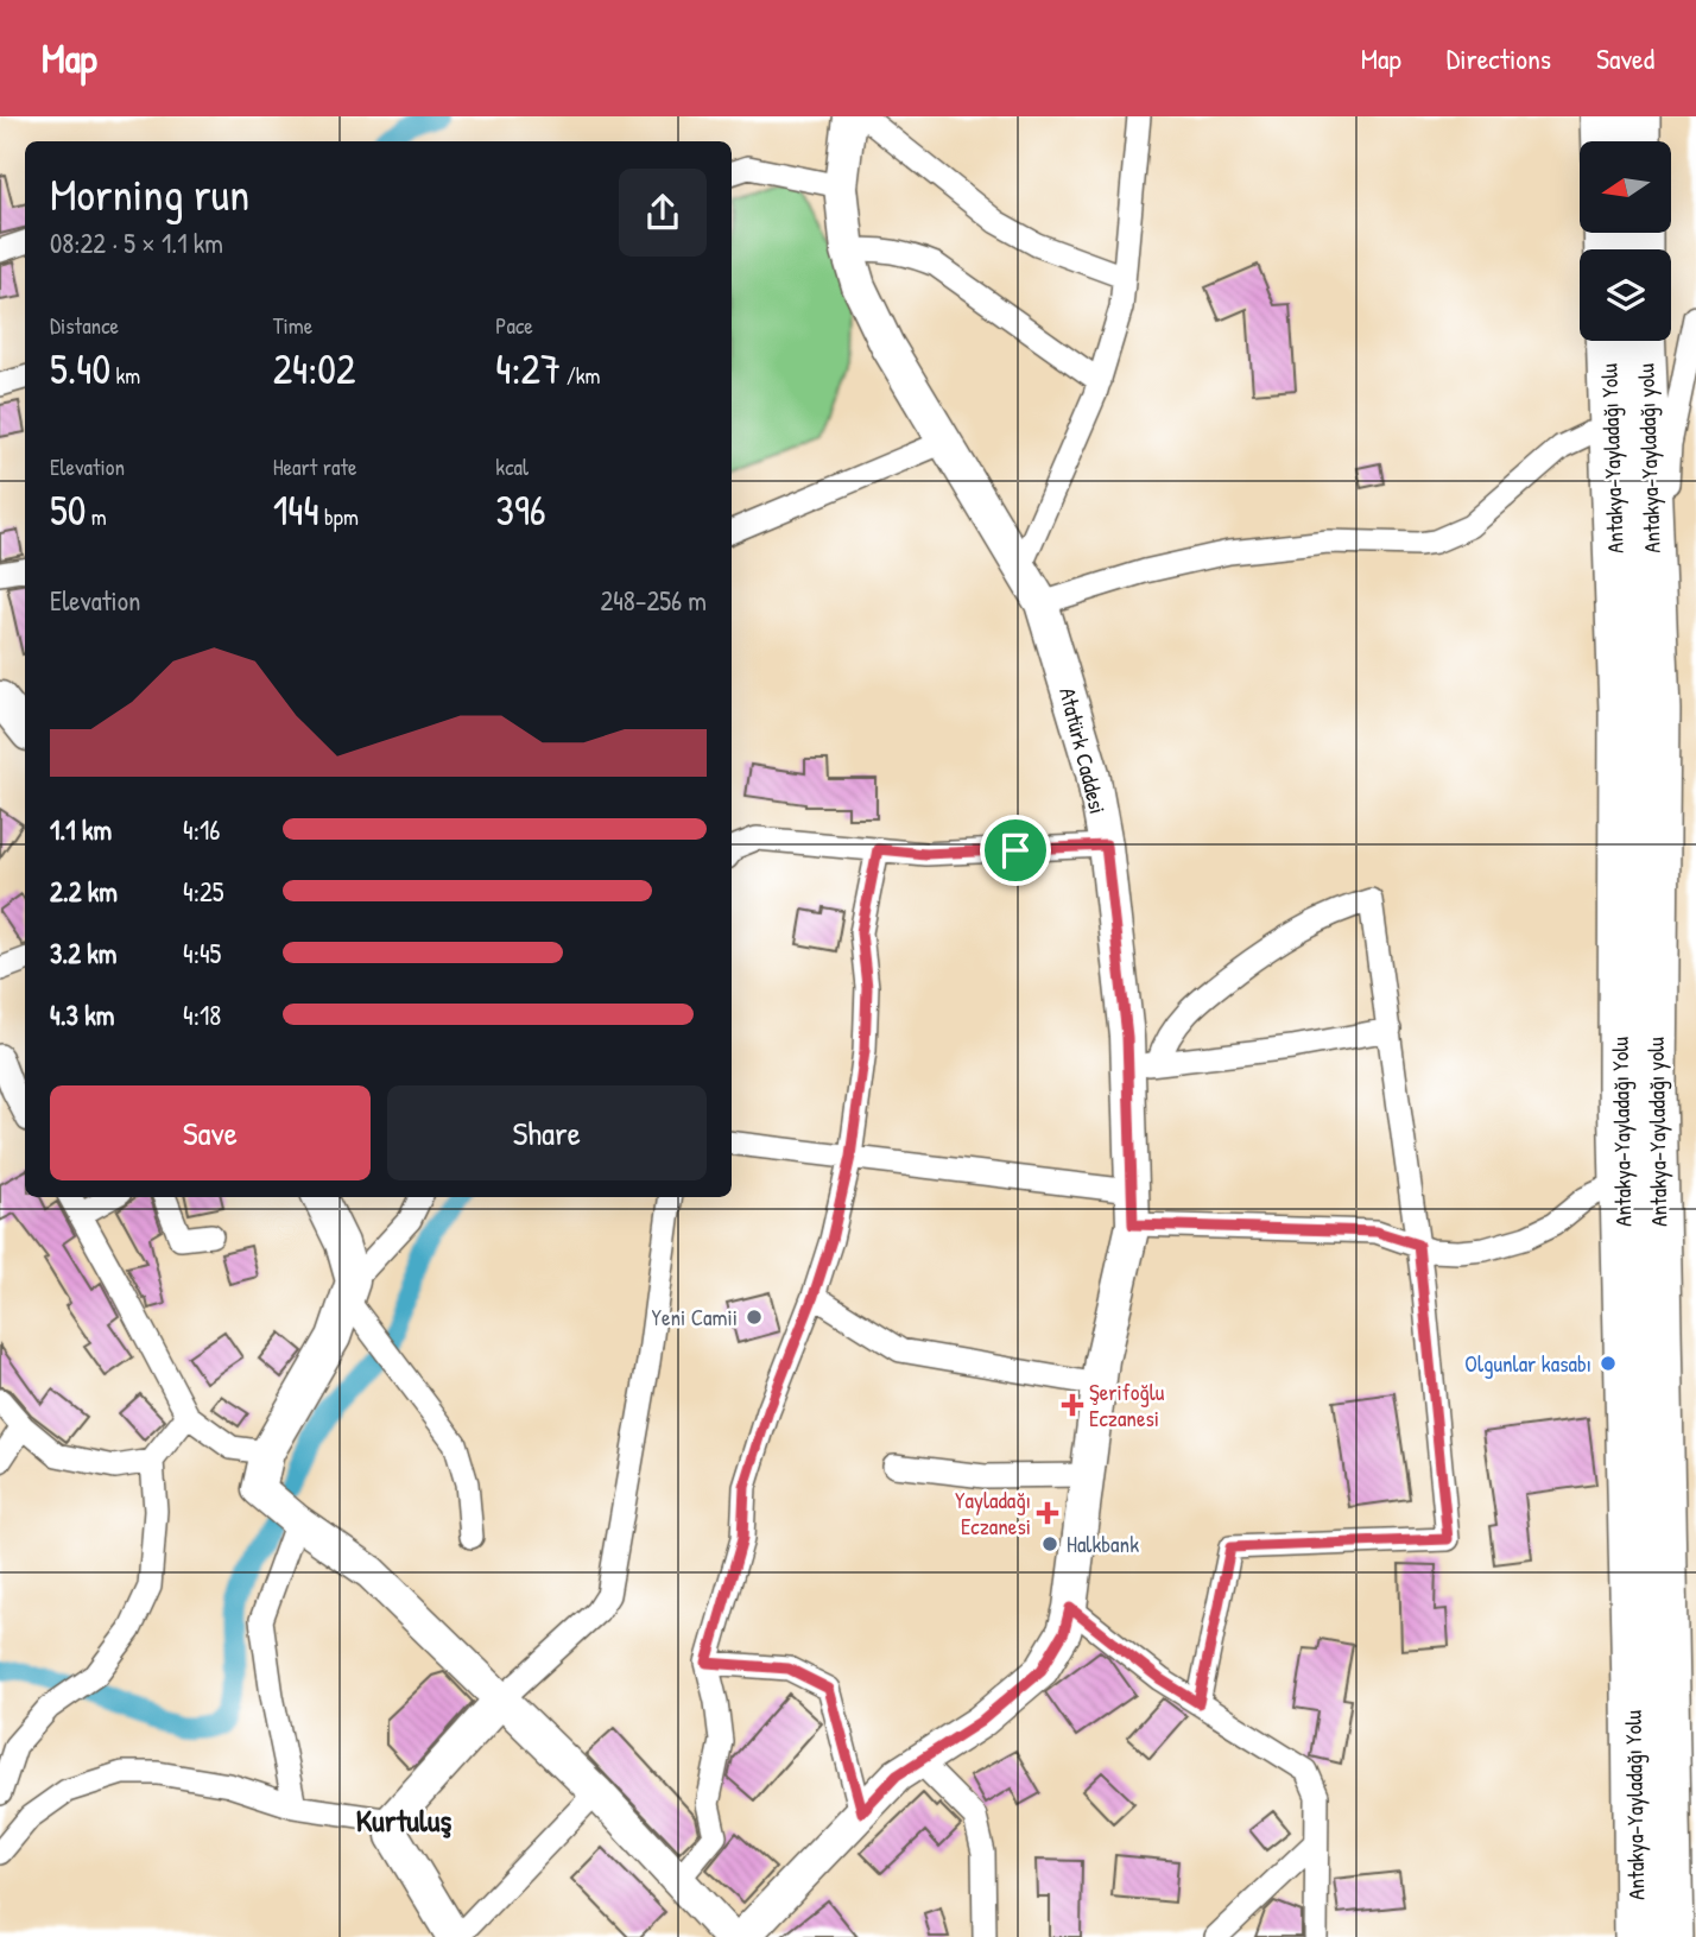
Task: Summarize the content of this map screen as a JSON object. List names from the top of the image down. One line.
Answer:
{"streets":{"highway":["Antakya-Yayladağı Yolu","Antakya-Yayladağı yolu"],"main road":["Atatürk Caddesi"]},"districts":["Kurtuluş"],"places":{"other":["Yeni Camii","Olgunlar kasabı","Halkbank"],"health":["Şerifoğlu Eczanesi","Yayladağı Eczanesi"]},"north":"left","page":{"header":"Map","nav":["Map","Directions","Saved"],"heading":["Morning run","08:22 · 5 × 1.1 km"],"stats":[["Distance","5.40 km"],["Time","24:02"],["Pace","4:27 /km"],["Elevation","50 m"],["Heart rate","144 bpm"],["kcal","396"]],"chart":["Elevation","248–256 m"],"list":[{"name":"1.1 km","note":"4:16"},{"name":"2.2 km","note":"4:25"},{"name":"3.2 km","note":"4:45"},{"name":"4.3 km","note":"4:18"}],"buttons":["Save","Share"]}}
